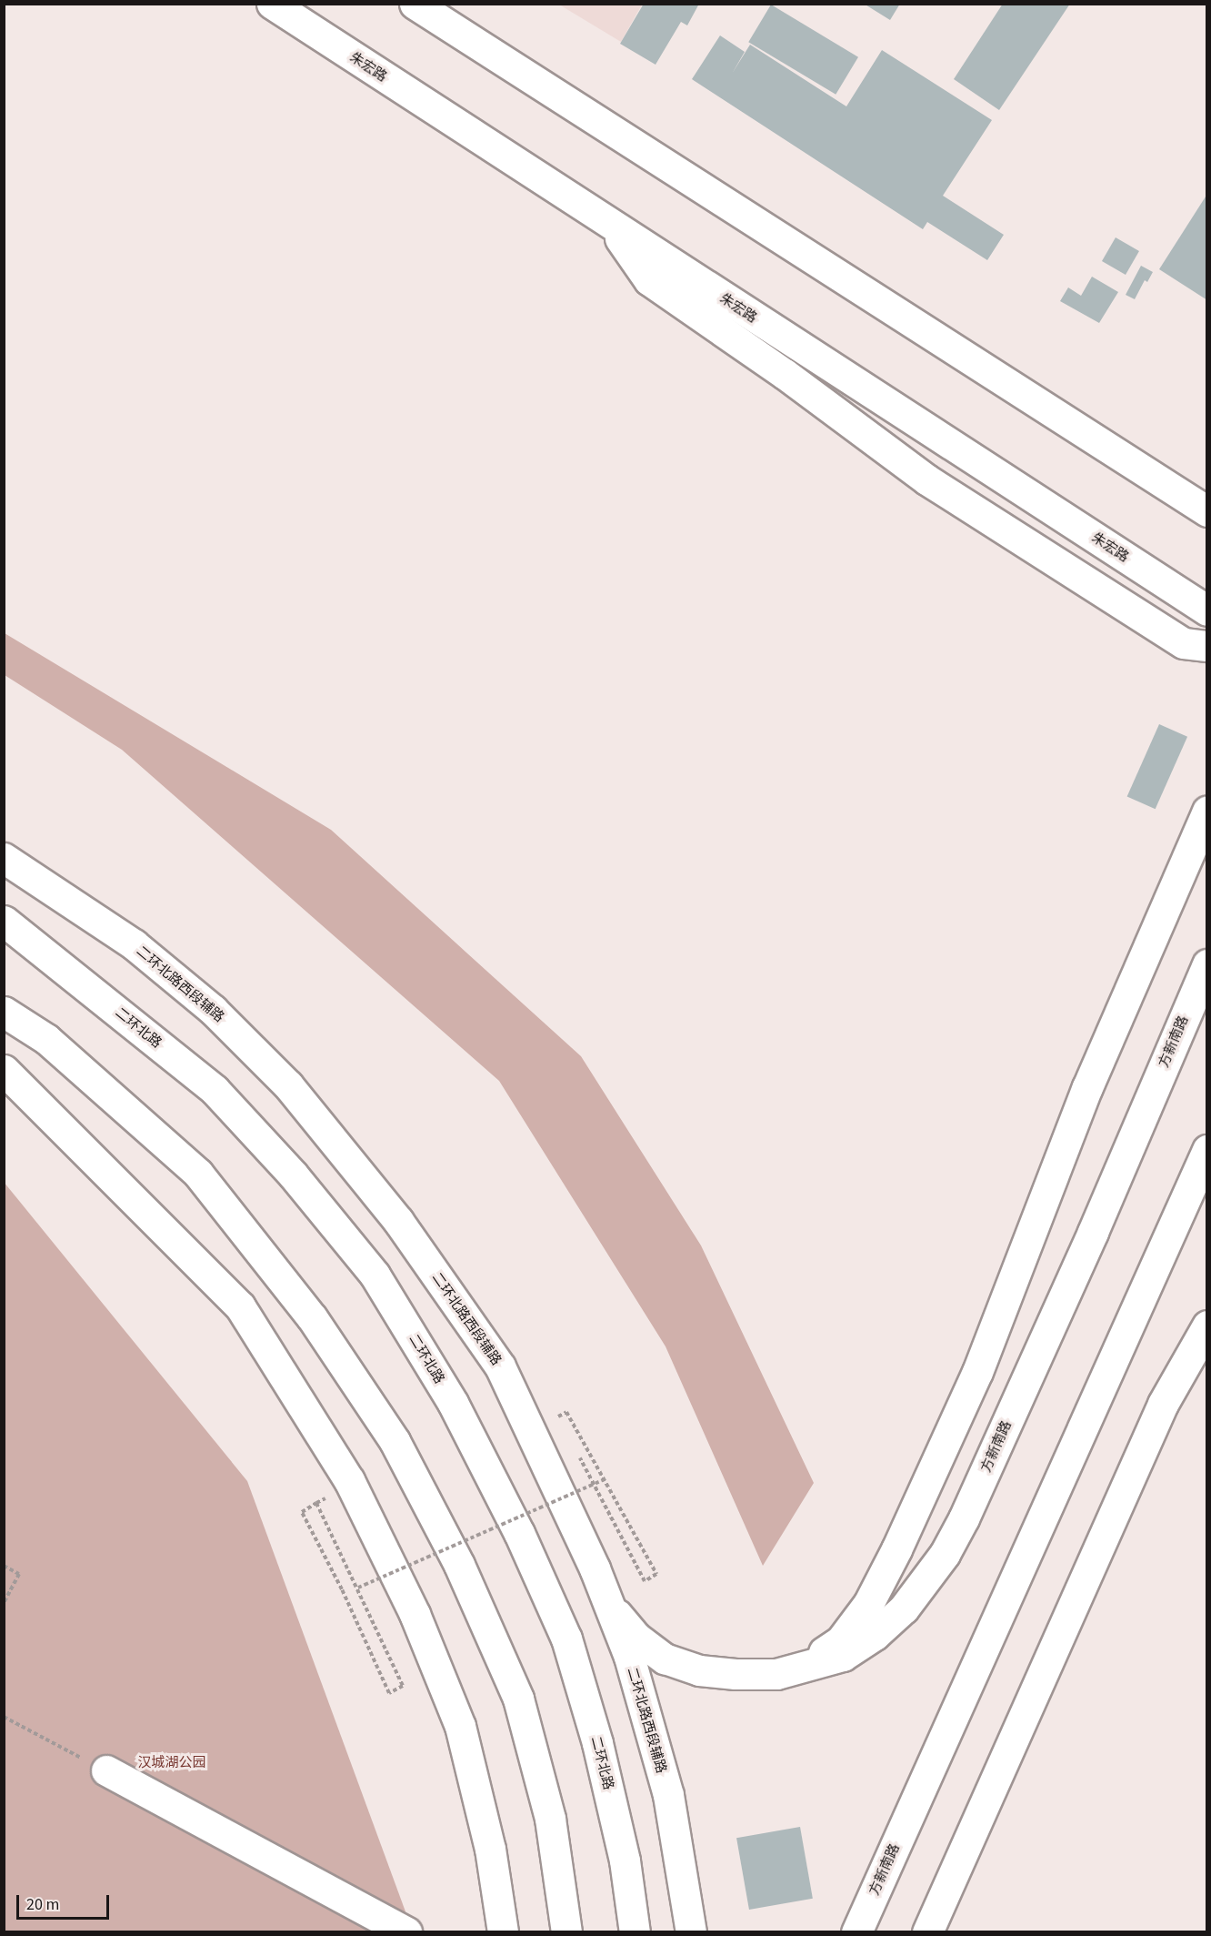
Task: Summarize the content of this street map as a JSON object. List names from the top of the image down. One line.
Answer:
{"streets":{"main road":["朱宏路","二环北路西段辅路","二环北路","方新南路"]},"crossings":[["二环北路西段辅路","方新南路"]],"parks":["汉城湖公园"],"scale_bar":"20 m"}
